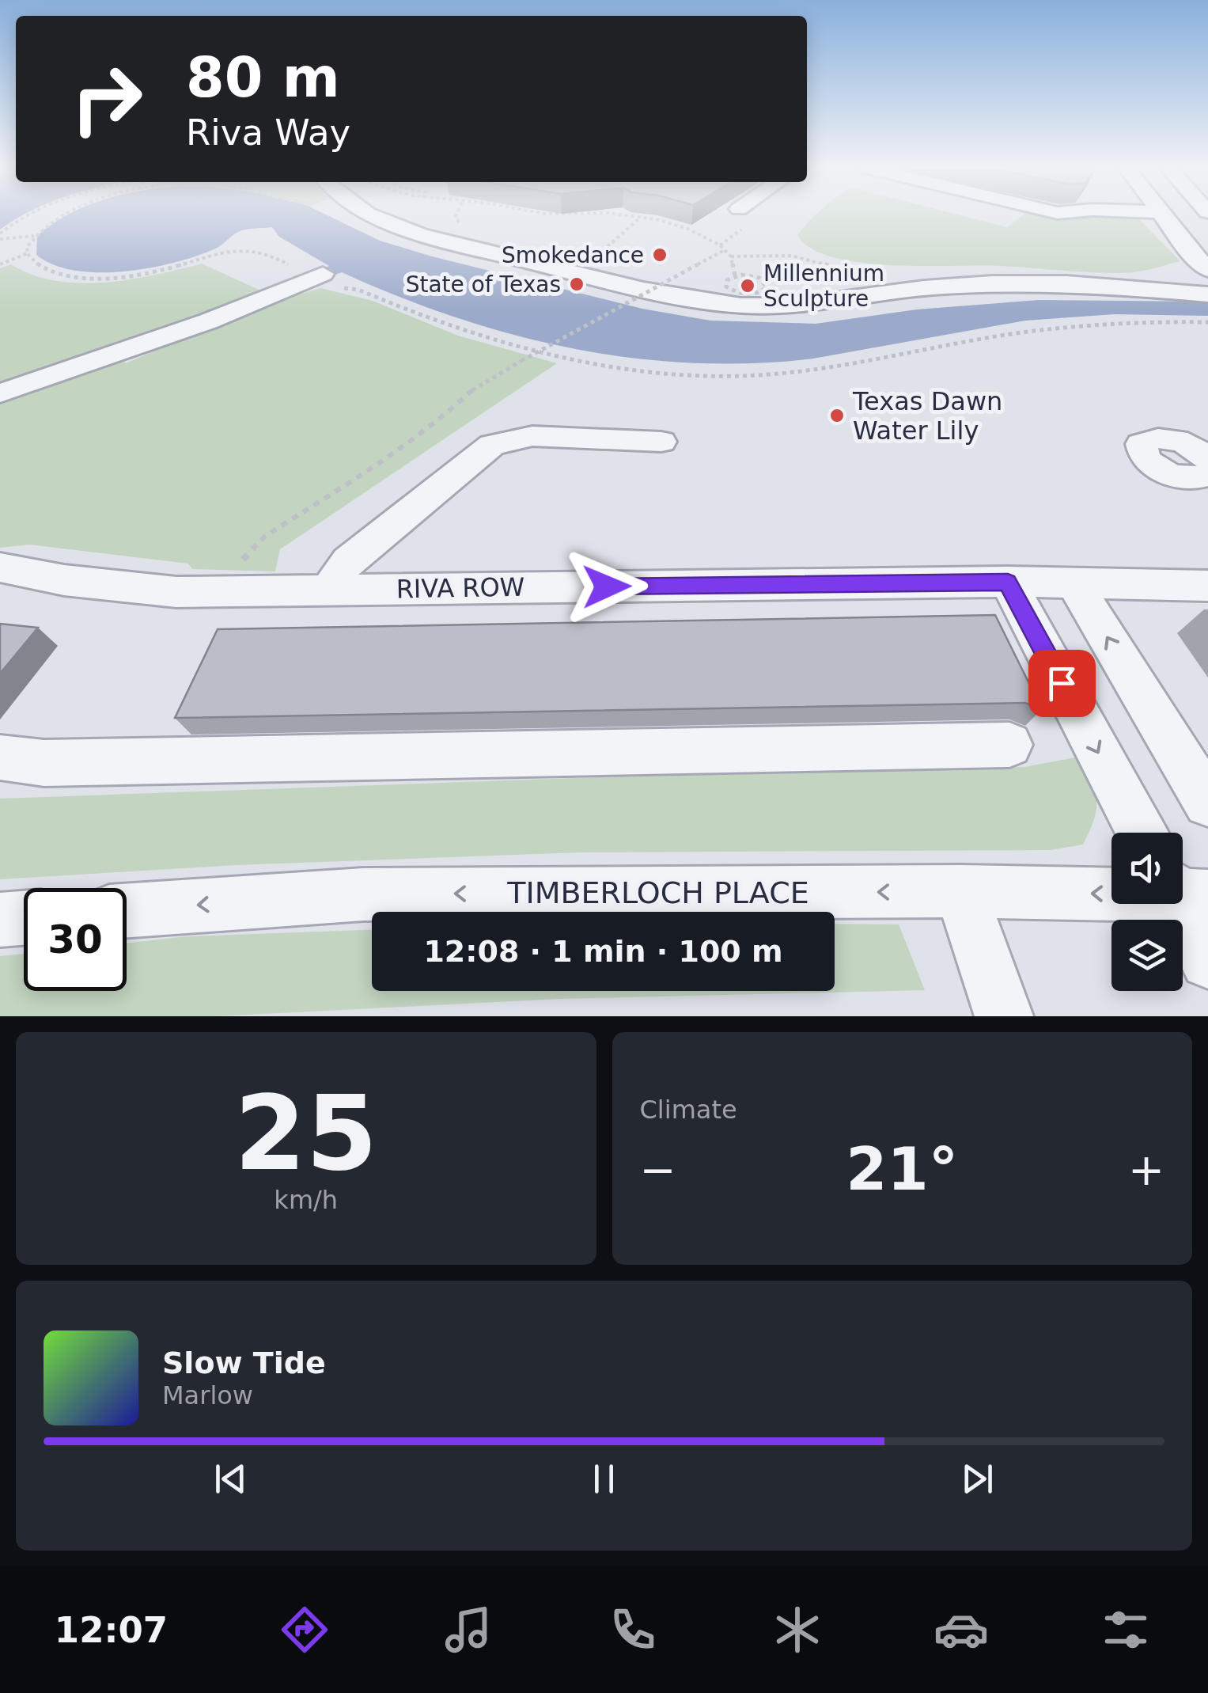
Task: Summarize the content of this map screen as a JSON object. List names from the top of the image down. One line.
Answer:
{"streets":{"street":["RIVA ROW","TIMBERLOCH PLACE"]},"places":["Smokedance","State of Texas","Millennium Sculpture","Texas Dawn Water Lily"],"page":{"turn":["80 m","Riva Way"],"limit":"30","trip":"12:08 · 1 min · 100 m","tile":[["25","km/h"],"Climate"],"heat":["−","21°","+"],"song":["Slow Tide","Marlow"],"tabs":"12:07"}}
